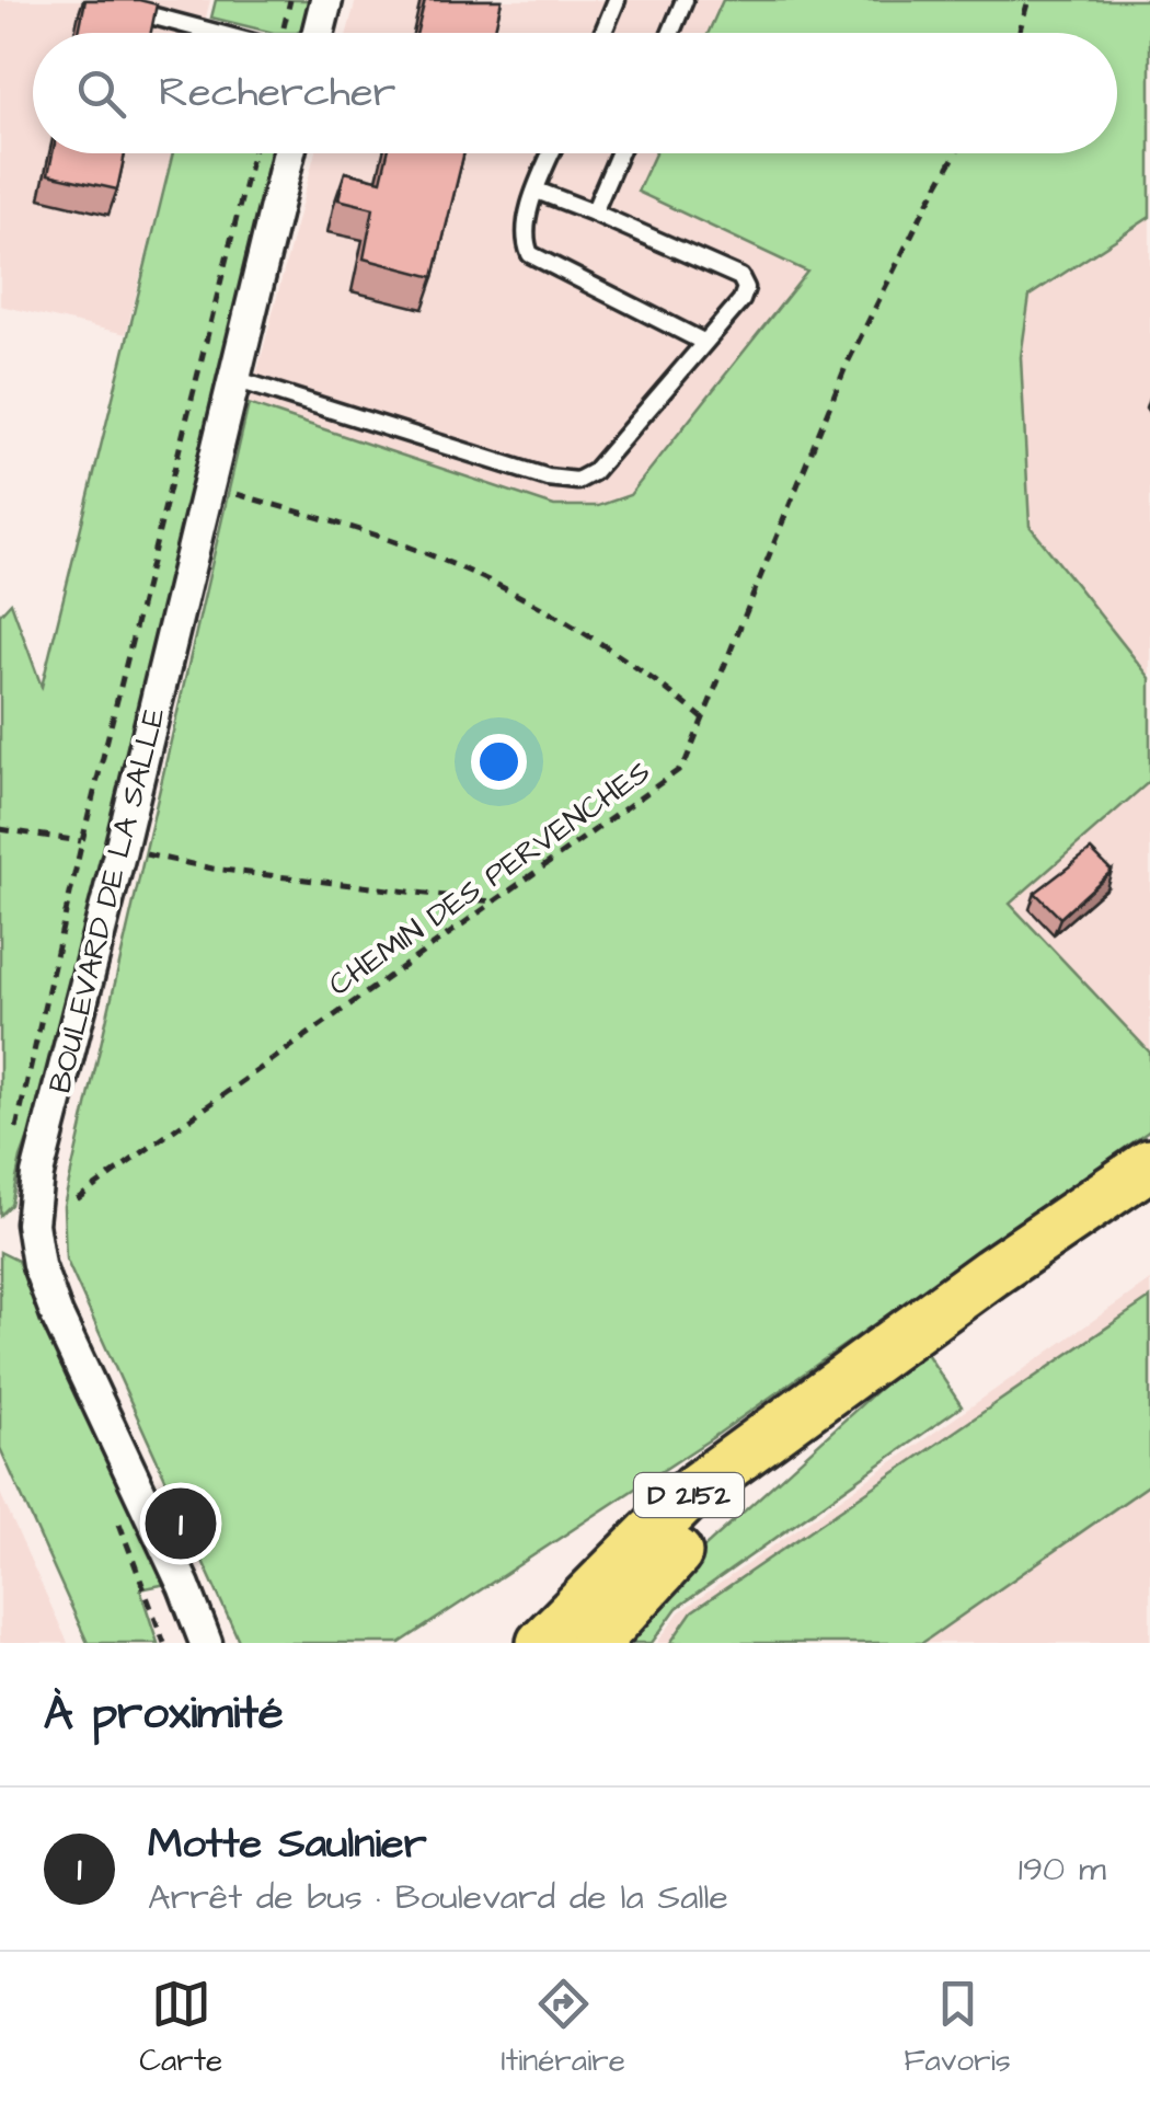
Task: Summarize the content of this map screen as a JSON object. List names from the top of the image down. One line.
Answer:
{"streets":{"main road":["D 2152"],"street":["BOULEVARD DE LA SALLE"],"path":["CHEMIN DES PERVENCHES"]},"page":{"search":"Rechercher","pins":"1","heading":"À proximité","list":[{"mark":"1","name":"Motte Saulnier","note":"Arrêt de bus · Boulevard de la Salle","value":"190 m"}],"nav":["Carte","Itinéraire","Favoris"]}}
